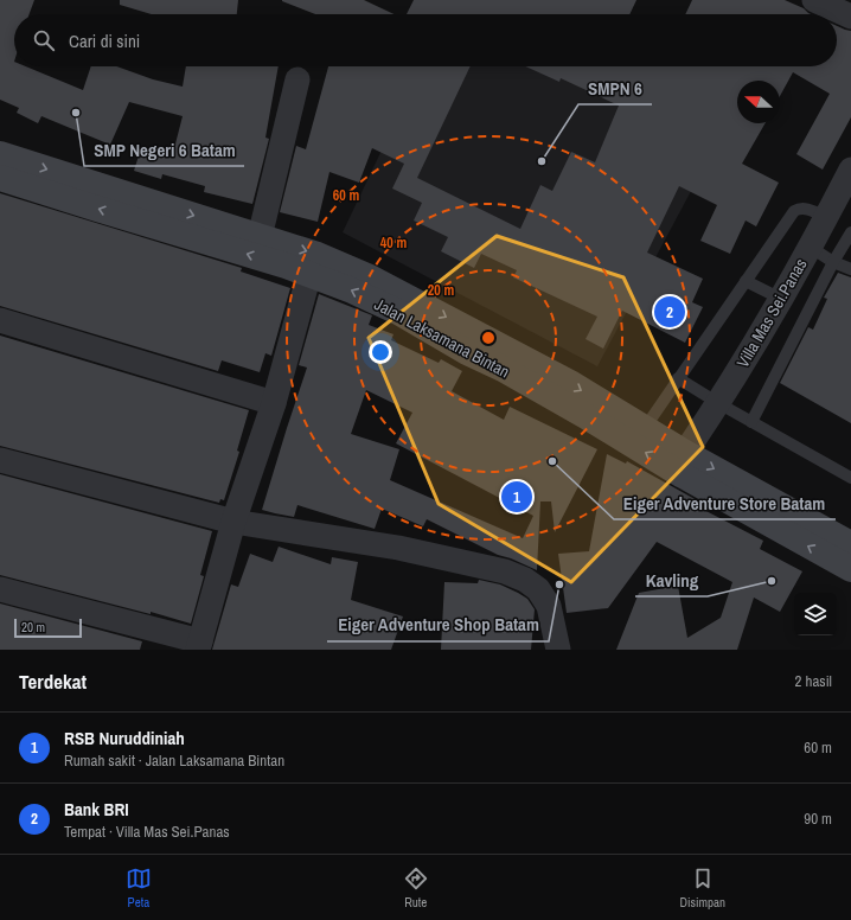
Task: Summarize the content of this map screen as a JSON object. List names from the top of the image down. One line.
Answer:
{"streets":{"main road":["Jalan Laksamana Bintan"],"street":["Villa Mas Sei.Panas"]},"crossings":[["Villa Mas Sei.Panas","Jalan Laksamana Bintan"]],"places":["SMP Negeri 6 Batam","SMPN 6","Eiger Adventure Store Batam","Kavling","Eiger Adventure Shop Batam"],"scale_bar":"20 m","north":"left","page":{"search":"Cari di sini","pins":["2","1"],"scale":"20 m","heading":["Terdekat","2 hasil"],"list":[{"mark":"1","name":"RSB Nuruddiniah","note":"Rumah sakit · Jalan Laksamana Bintan","value":"60 m"},{"mark":"2","name":"Bank BRI","note":"Tempat · Villa Mas Sei.Panas","value":"90 m"}],"nav":["Peta","Rute","Disimpan"]},"rings":["60 m","40 m","20 m"]}
